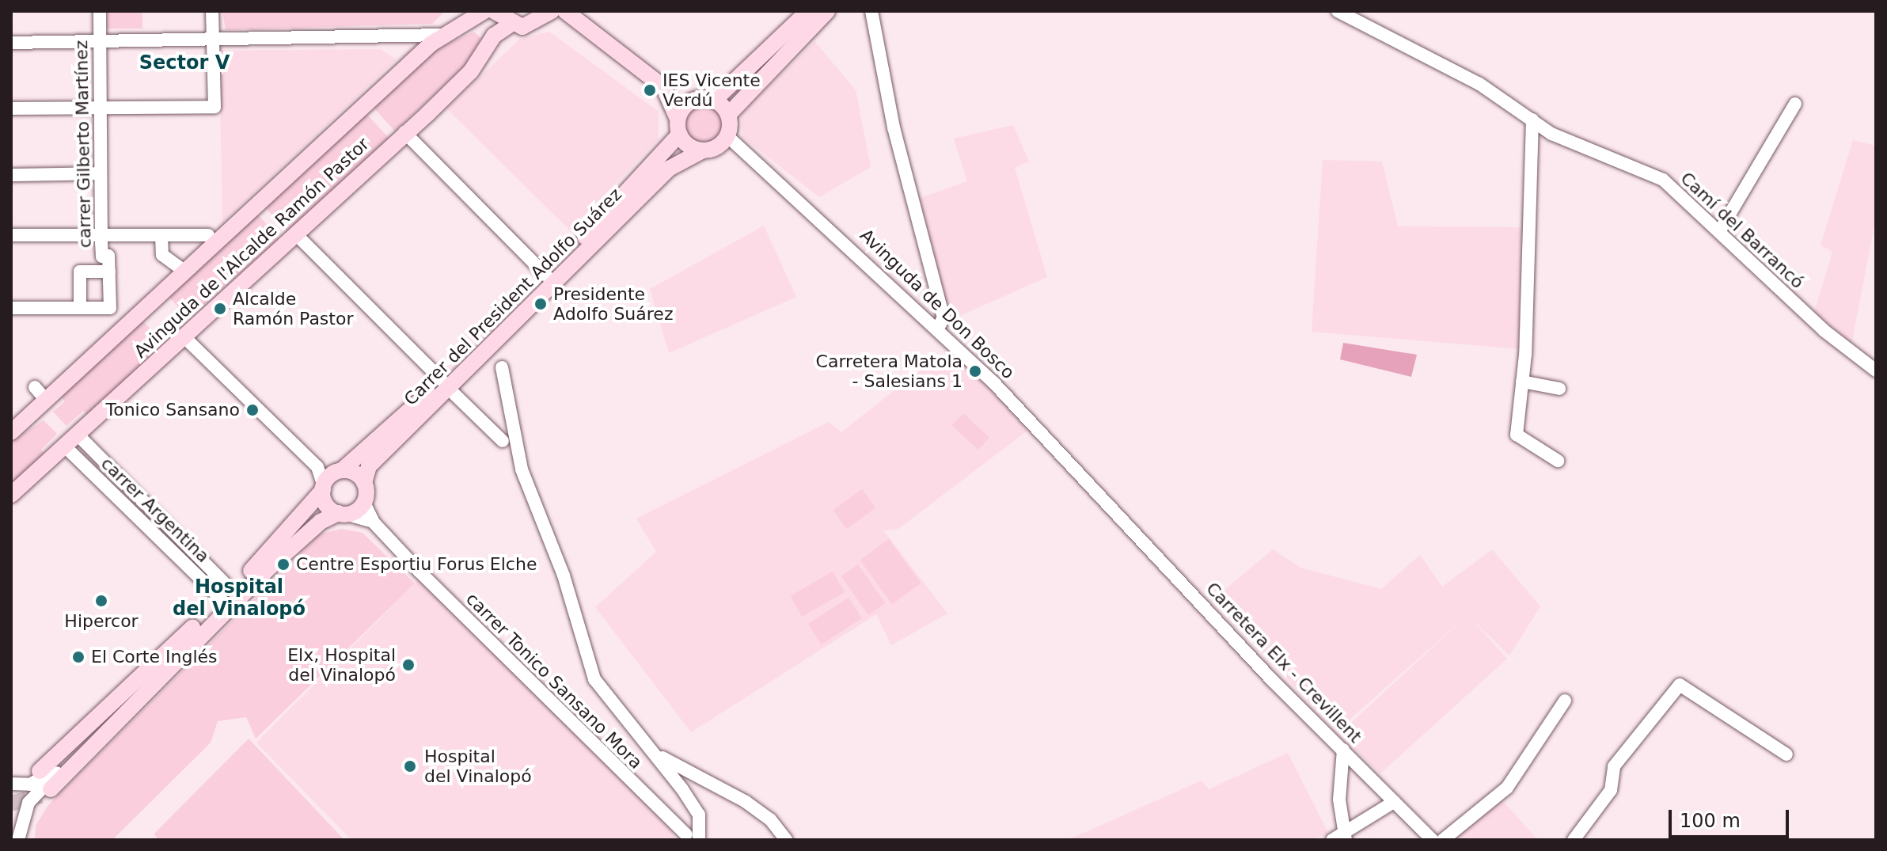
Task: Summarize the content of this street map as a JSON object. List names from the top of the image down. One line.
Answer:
{"streets":{"main road":["Avinguda de l'Alcalde Ramón Pastor","Carrer del President Adolfo Suárez"],"street":["carrer Gilberto Martínez","Camí del Barrancó","Avinguda de Don Bosco","carrer Argentina","Carretera Elx - Crevillent","carrer Tonico Sansano Mora"]},"crossings":[["Avinguda de l'Alcalde Ramón Pastor","carrer Argentina"],["Carrer del President Adolfo Suárez","Avinguda de Don Bosco"],["Carrer del President Adolfo Suárez","carrer Tonico Sansano Mora"],["Avinguda de Don Bosco","Carretera Elx - Crevillent"]],"districts":["Sector V","Hospital del Vinalopó"],"places":["IES Vicente Verdú","Presidente Adolfo Suárez","Alcalde Ramón Pastor","Carretera Matola - Salesians 1","Tonico Sansano","Centre Esportiu Forus Elche","Hipercor","El Corte Inglés","Elx, Hospital del Vinalopó","Hospital del Vinalopó"],"scale_bar":"100 m"}
